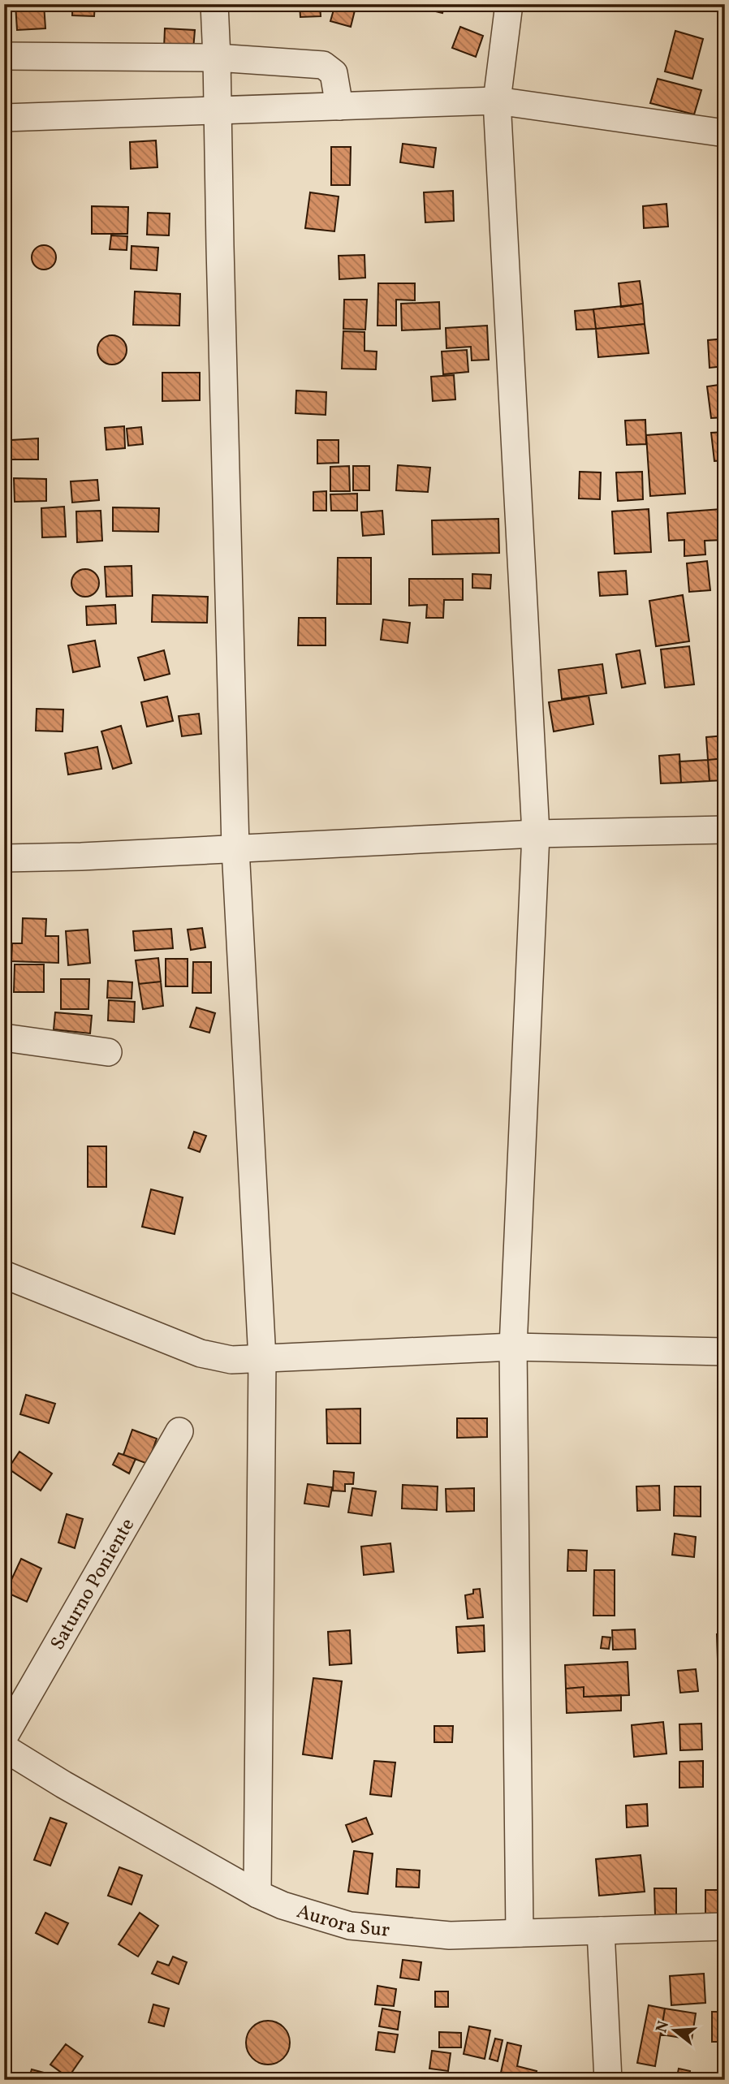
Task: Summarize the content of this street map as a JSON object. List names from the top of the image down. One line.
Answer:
{"streets":{"street":["Saturno Poniente","Aurora Sur"]},"north":"left"}
